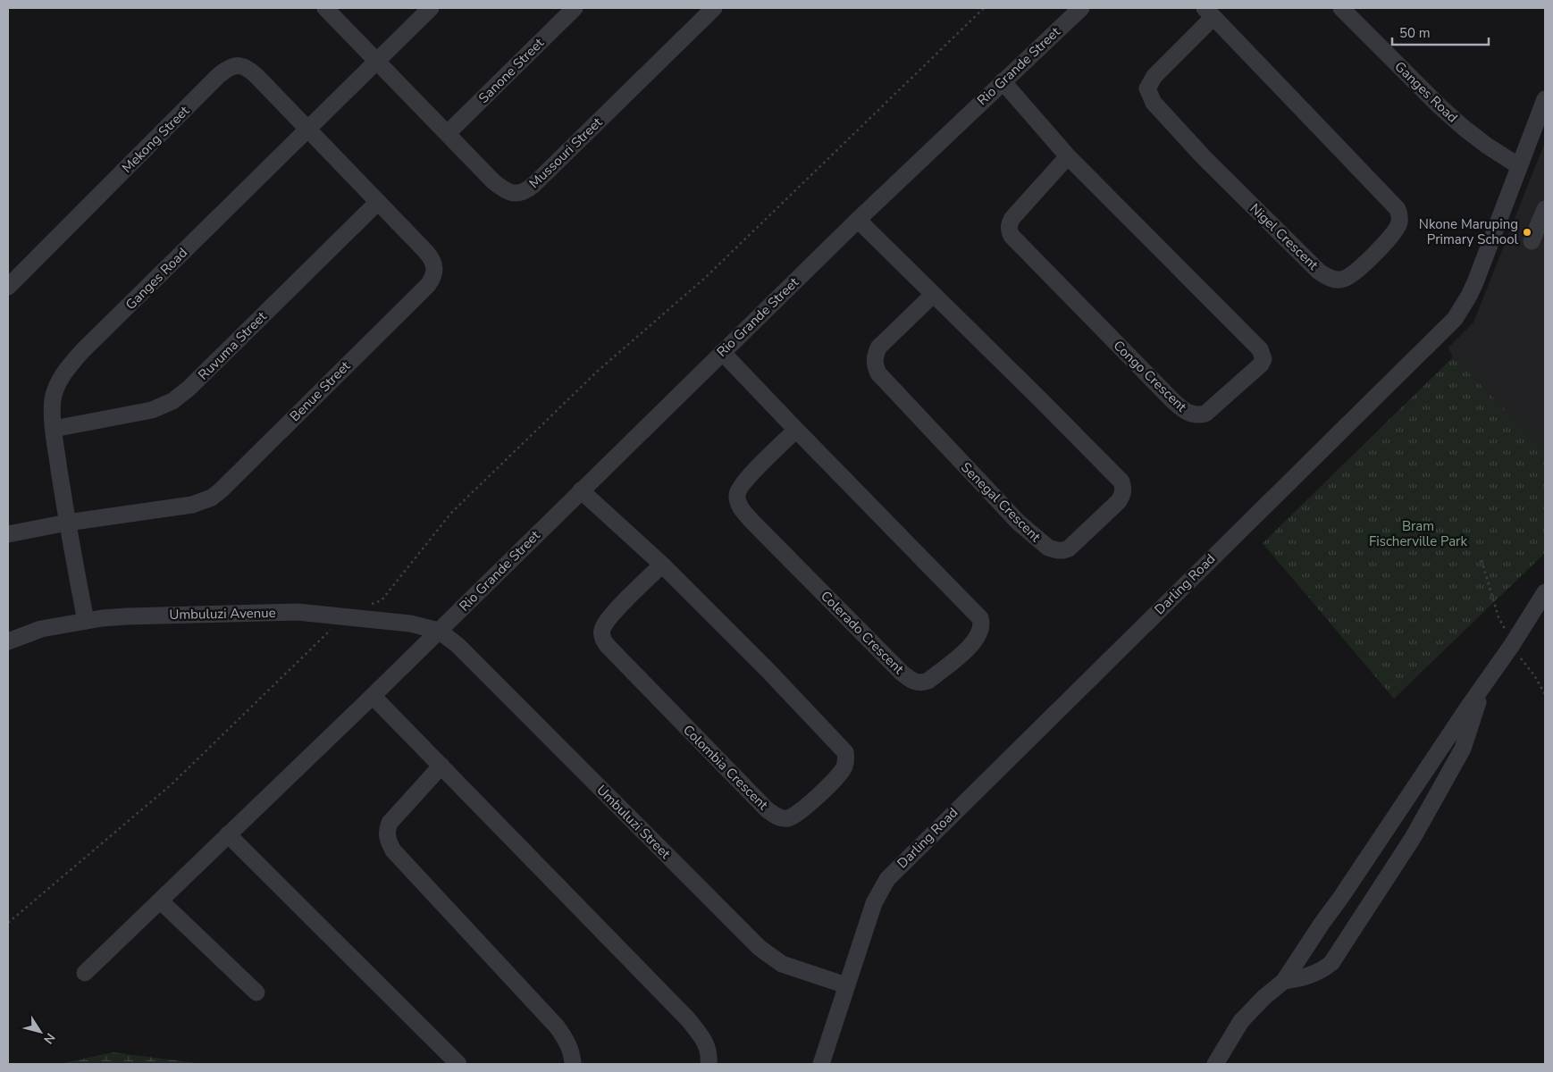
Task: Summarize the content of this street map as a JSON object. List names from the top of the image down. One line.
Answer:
{"streets":{"street":["Rio Grande Street","Sanone Street","Ganges Road","Mekong Street","Mussouri Street","Nigel Crescent","Ruvuma Street","Congo Crescent","Benue Street","Senegal Crescent","Darling Road","Umbuluzi Avenue","Colerado Crescent","Colombia Crescent","Umbuluzi Street"]},"crossings":[["Rio Grande Street","Congo Crescent"],["Rio Grande Street","Senegal Crescent"],["Rio Grande Street","Umbuluzi Avenue"],["Rio Grande Street","Colerado Crescent"],["Rio Grande Street","Colombia Crescent"],["Rio Grande Street","Umbuluzi Street"],["Sanone Street","Mussouri Street"],["Ganges Road","Mekong Street"],["Ganges Road","Mussouri Street"],["Ganges Road","Ruvuma Street"],["Ganges Road","Benue Street"],["Ganges Road","Darling Road"],["Ganges Road","Umbuluzi Avenue"],["Mekong Street","Benue Street"],["Ruvuma Street","Benue Street"],["Darling Road","Umbuluzi Street"],["Umbuluzi Avenue","Umbuluzi Street"]],"parks":["Bram Fischerville Park"],"places":["Nkone Maruping Primary School"],"scale_bar":"50 m","north":"bottom right"}
